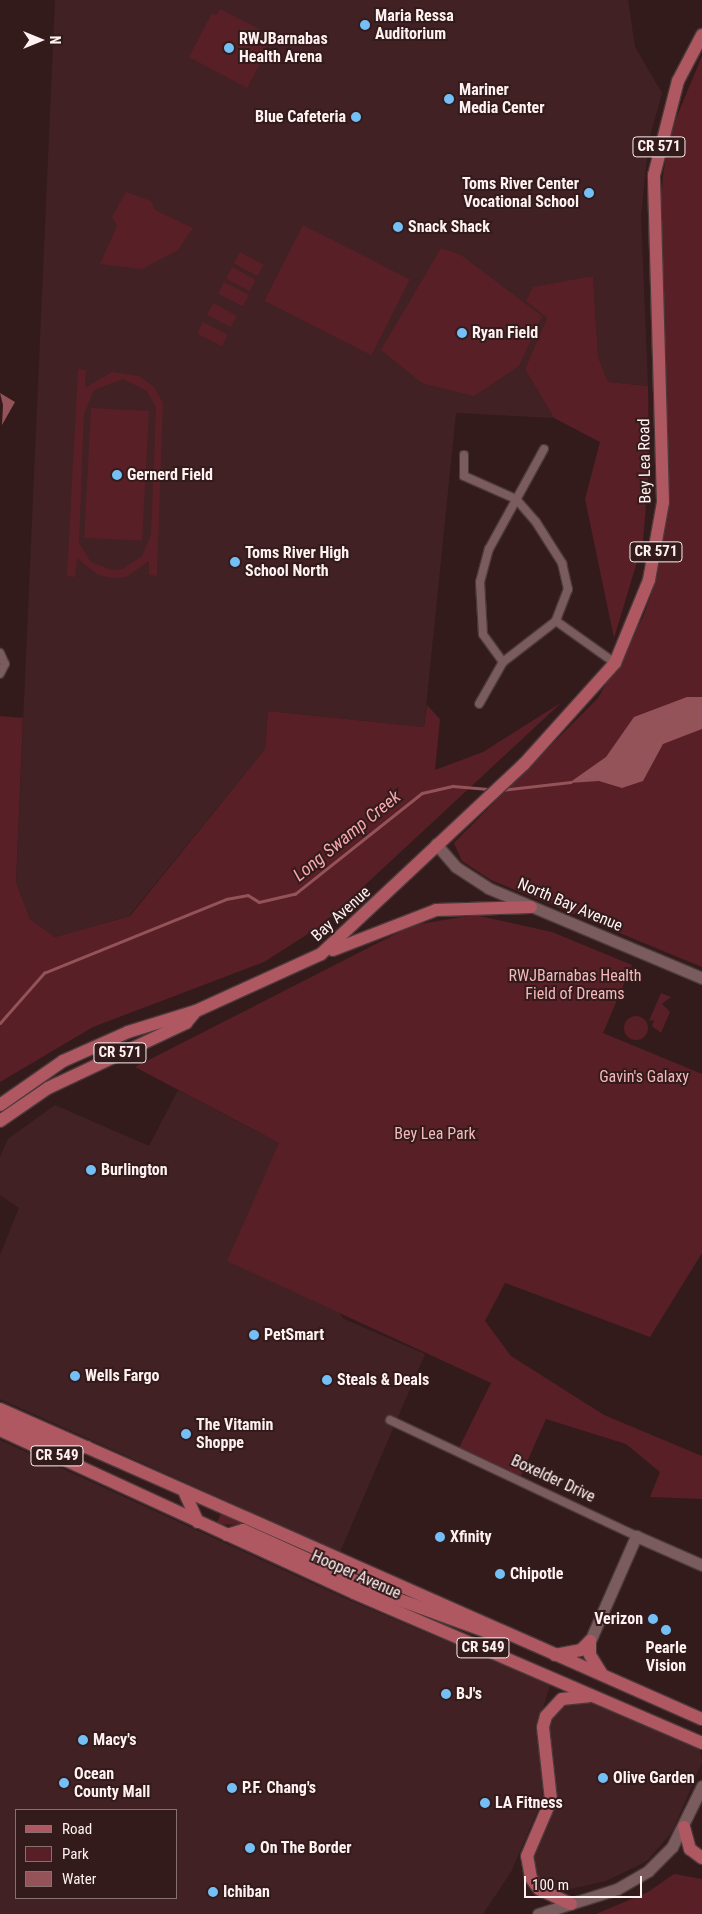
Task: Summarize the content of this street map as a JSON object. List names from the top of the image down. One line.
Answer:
{"streets":{"main road":["CR 571","Bey Lea Road","Bay Avenue","CR 549","Hooper Avenue"],"street":["North Bay Avenue","Boxelder Drive"]},"crossings":[["Bey Lea Road","North Bay Avenue"],["Bey Lea Road","Bay Avenue"],["North Bay Avenue","Bay Avenue"]],"water":["Long Swamp Creek"],"parks":["RWJBarnabas Health Field of Dreams","Gavin's Galaxy","Bey Lea Park"],"places":["Maria Ressa Auditorium","RWJBarnabas Health Arena","Mariner Media Center","Blue Cafeteria","Toms River Center Vocational School","Snack Shack","Ryan Field","Gernerd Field","Toms River High School North","Burlington","PetSmart","Wells Fargo","Steals & Deals","The Vitamin Shoppe","Xfinity","Chipotle","Verizon","Pearle Vision","BJ's","Macy's","Olive Garden","Ocean County Mall","P.F. Chang's","LA Fitness","On The Border","Ichiban"],"legend":["Road","Park","Water"],"scale_bar":"100 m","north":"right"}
